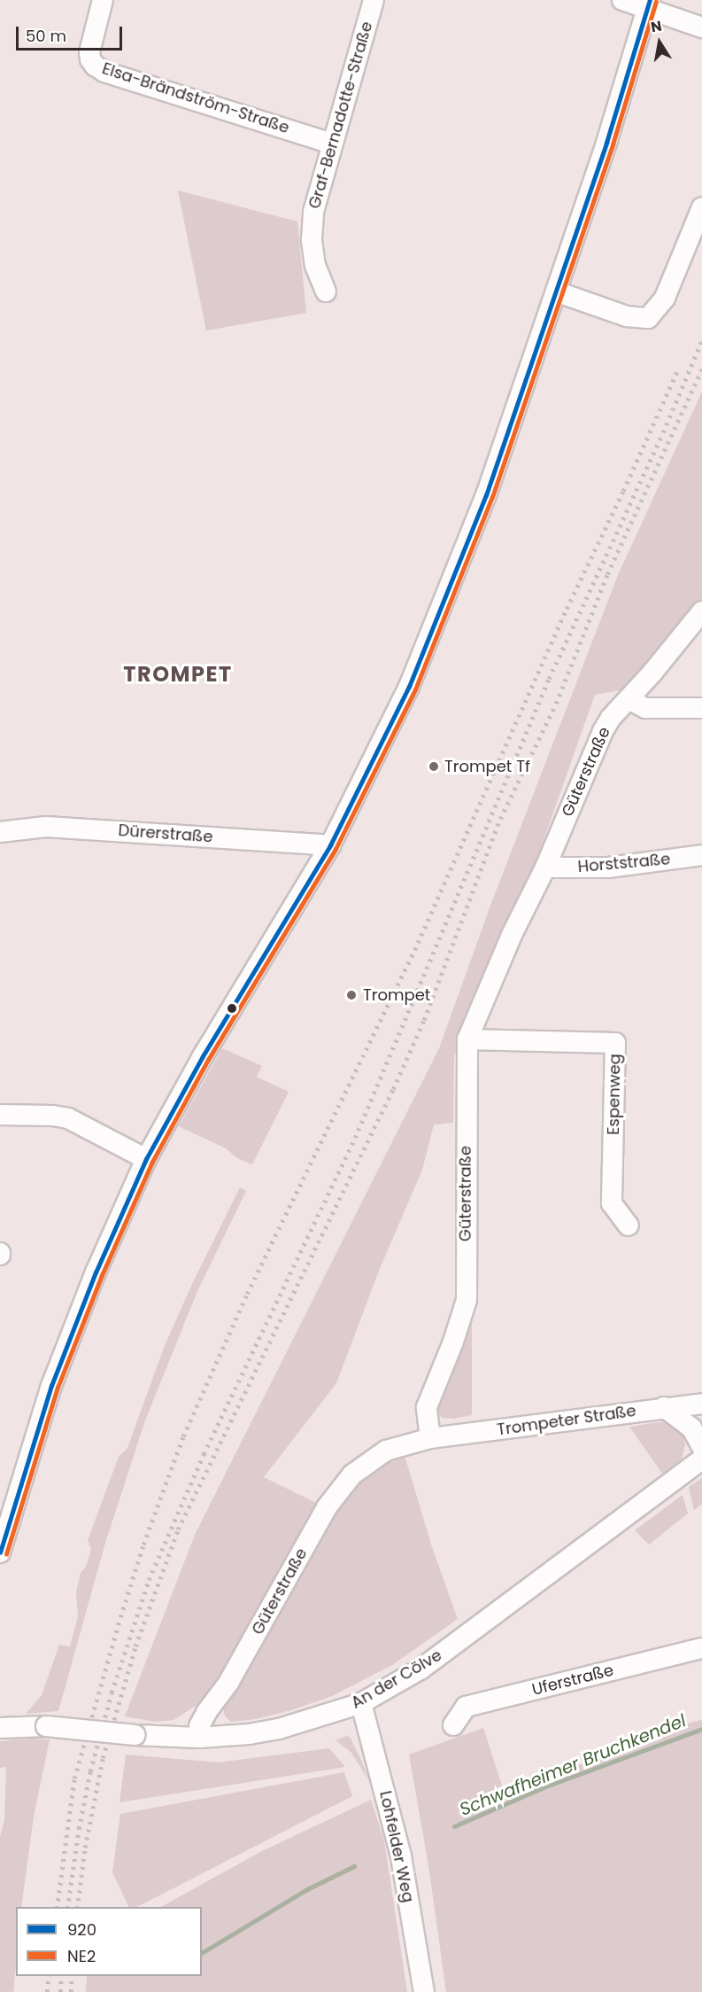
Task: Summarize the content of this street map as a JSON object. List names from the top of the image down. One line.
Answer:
{"streets":{"street":["Elsa-Brändström-Straße","Graf-Bernadotte-Straße","Güterstraße","Dürerstraße","Horststraße","Espenweg","Trompeter Straße","An der Cölve","Uferstraße","Lohfelder Weg"]},"crossings":[["Elsa-Brändström-Straße","Graf-Bernadotte-Straße"],["Güterstraße","Horststraße"],["Güterstraße","Espenweg"],["Güterstraße","Trompeter Straße"],["Güterstraße","An der Cölve"],["An der Cölve","Lohfelder Weg"]],"districts":["TROMPET"],"water":["Schwafheimer Bruchkendel"],"places":["Trompet Tf","Trompet"],"lines":["transit line 920","transit line NE2"],"legend":["920","NE2"],"scale_bar":"50 m","north":"top"}
